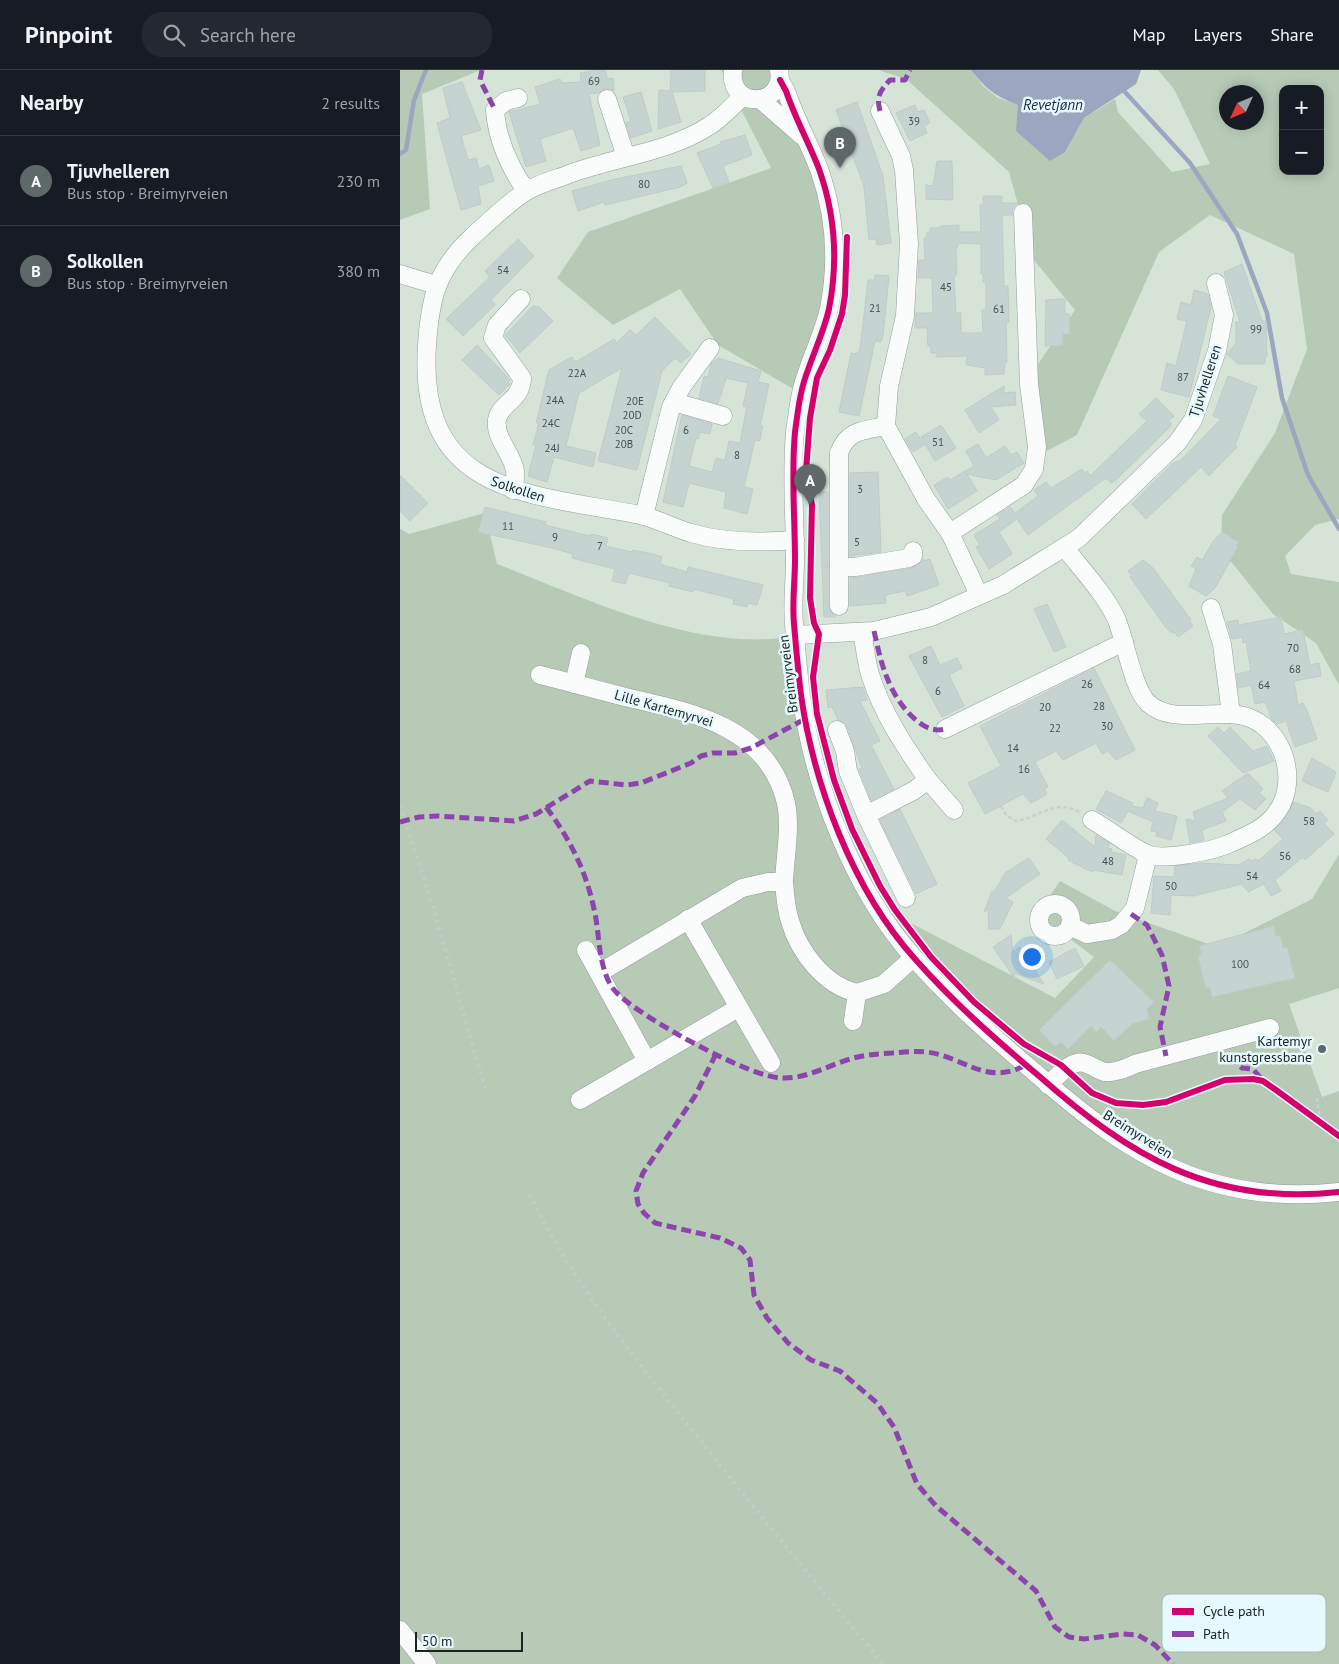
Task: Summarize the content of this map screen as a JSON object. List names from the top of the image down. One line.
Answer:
{"streets":{"street":["Tjuvhelleren","Solkollen","Breimyrveien","Lille Kartemyrvei"]},"crossings":[["Tjuvhelleren","Breimyrveien"],["Solkollen","Breimyrveien"]],"water":["Revetjønn"],"places":["Kartemyr kunstgressbane"],"house_numbers":["69","39","80","54","45","21","61","99","22A","87","24A","20E","20D","24C","20C","6","51","20B","24J","8","3","11","9","5","7","70","8","68","26","64","6","28","20","30","22","14","16","58","56","48","54","50","100"],"legend":["Cycle path","Path"],"scale_bar":"50 m","north":"bottom left","page":{"header":"Pinpoint","search":"Search here","nav":["Map","Layers","Share"],"heading":["Nearby","2 results"],"map_buttons":["+","−"],"pins":["B","A"],"list":[{"mark":"A","name":"Tjuvhelleren","note":"Bus stop · Breimyrveien","value":"230 m"},{"mark":"B","name":"Solkollen","note":"Bus stop · Breimyrveien","value":"380 m"}],"scale":"50 m"}}
